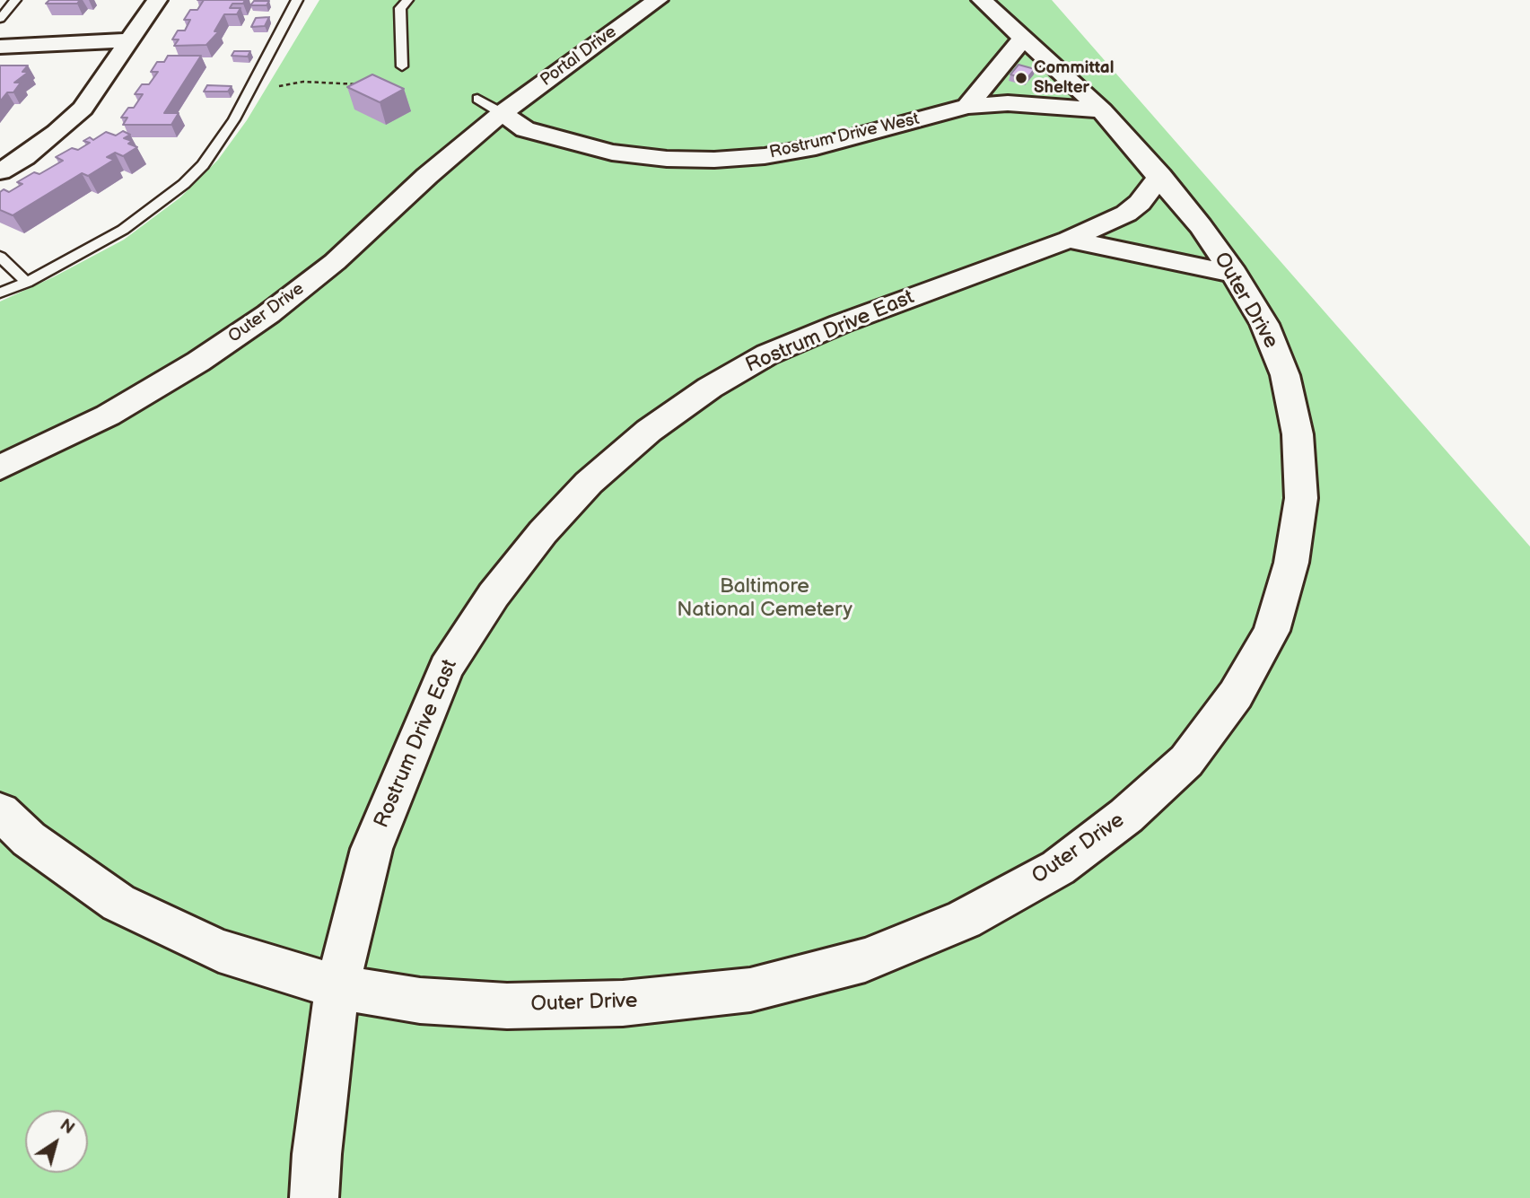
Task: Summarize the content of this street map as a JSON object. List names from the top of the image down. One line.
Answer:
{"streets":{"street":["Portal Drive","Rostrum Drive West","Outer Drive","Rostrum Drive East"]},"crossings":[["Portal Drive","Rostrum Drive West"],["Portal Drive","Outer Drive"],["Rostrum Drive West","Outer Drive"],["Outer Drive","Rostrum Drive East"]],"parks":["Baltimore National Cemetery"],"places":["Committal Shelter"],"north":"top right"}
